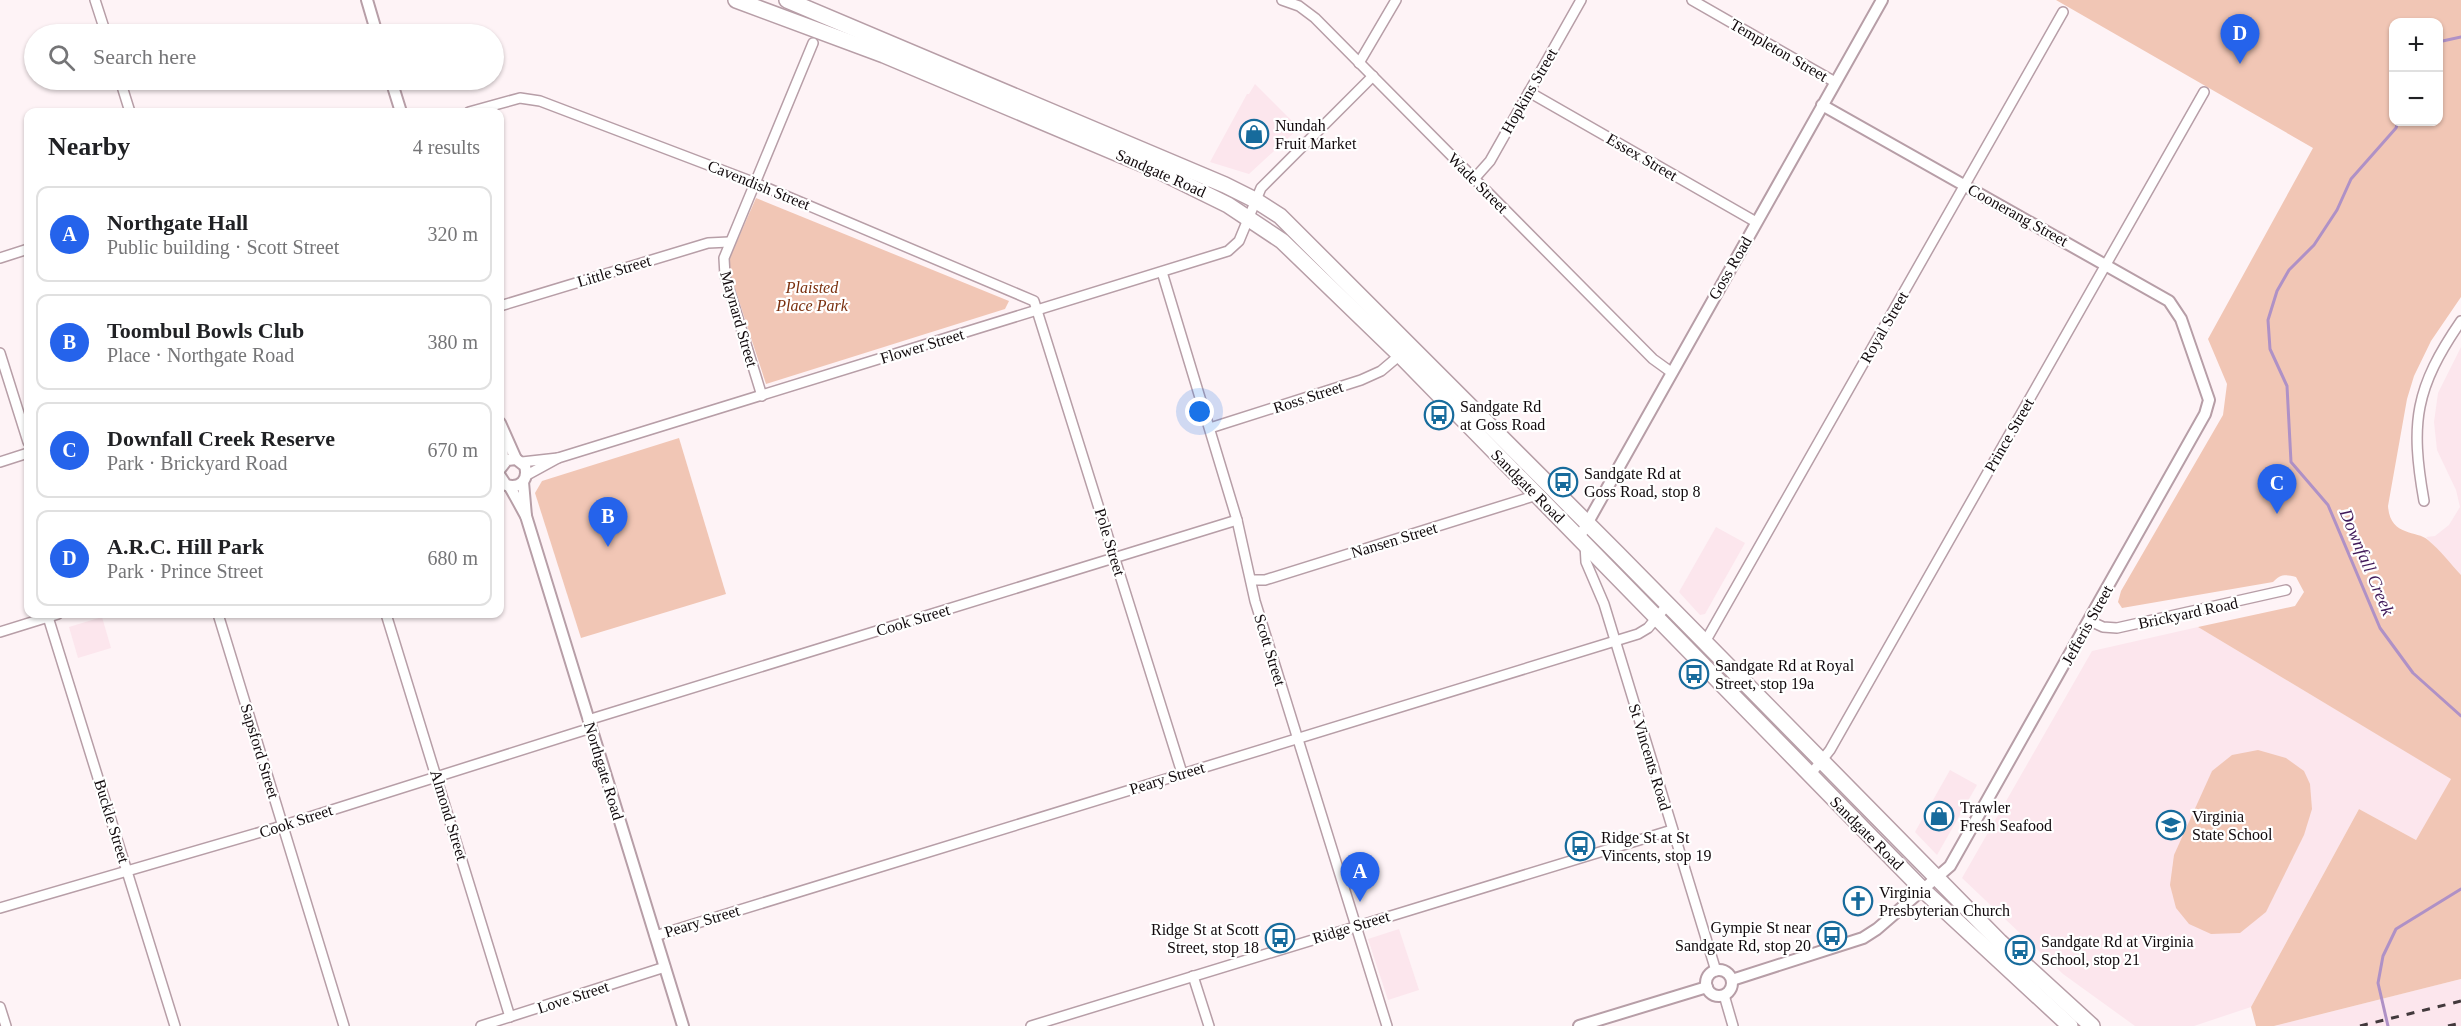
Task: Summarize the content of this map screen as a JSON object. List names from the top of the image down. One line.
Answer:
{"streets":{"highway":["Sandgate Road"],"street":["Templeton Street","Hopkins Street","Essex Street","Wade Street","Cavendish Street","Coonerang Street","Goss Road","Little Street","Maynard Street","Royal Street","Flower Street","Ross Street","Prince Street","Nansen Street","Pole Street","Brickyard Road","Cook Street","Jefferis Street","Scott Street","Sapsford Street","St Vincents Road","Northgate Road","Peary Street","Almond Street","Buckle Street","Ridge Street","Love Street"]},"crossings":[["Templeton Street","Goss Road"],["Hopkins Street","Essex Street"],["Hopkins Street","Wade Street"],["Essex Street","Goss Road"],["Sandgate Road","Goss Road"],["Sandgate Road","Royal Street"],["Sandgate Road","Flower Street"],["Sandgate Road","Ross Street"],["Sandgate Road","Prince Street"],["Sandgate Road","Nansen Street"],["Sandgate Road","Jefferis Street"],["Sandgate Road","St Vincents Road"],["Sandgate Road","Peary Street"],["Wade Street","Goss Road"],["Wade Street","Flower Street"],["Cavendish Street","Maynard Street"],["Cavendish Street","Flower Street"],["Cavendish Street","Pole Street"],["Coonerang Street","Goss Road"],["Coonerang Street","Royal Street"],["Coonerang Street","Prince Street"],["Coonerang Street","Jefferis Street"],["Goss Road","St Vincents Road"],["Little Street","Maynard Street"],["Maynard Street","Flower Street"],["Flower Street","Pole Street"],["Flower Street","Scott Street"],["Flower Street","Northgate Road"],["Ross Street","Scott Street"],["Nansen Street","Scott Street"],["Pole Street","Cook Street"],["Pole Street","Peary Street"],["Brickyard Road","Jefferis Street"],["Cook Street","Scott Street"],["Cook Street","Sapsford Street"],["Cook Street","Northgate Road"],["Cook Street","Almond Street"],["Cook Street","Buckle Street"],["Jefferis Street","St Vincents Road"],["Scott Street","Peary Street"],["Scott Street","Ridge Street"],["St Vincents Road","Peary Street"],["St Vincents Road","Ridge Street"],["Northgate Road","Peary Street"],["Northgate Road","Love Street"],["Almond Street","Love Street"]],"water":["Downfall Creek"],"parks":["Plaisted Place Park"],"places":{"shop":["Nundah Fruit Market","Trawler Fresh Seafood"],"bus stop":["Sandgate Rd at Goss Road","Sandgate Rd at Goss Road, stop 8","Sandgate Rd at Royal Street, stop 19a","Ridge St at St Vincents, stop 19","Gympie St near Sandgate Rd, stop 20","Ridge St at Scott Street, stop 18","Sandgate Rd at Virginia School, stop 21"],"school or university":["Virginia State School"],"church":["Virginia Presbyterian Church"]},"page":{"pins":["D","C","B","A"],"map_buttons":["+","−"],"search":"Search here","heading":["Nearby","4 results"],"list":[{"mark":"A","name":"Northgate Hall","note":"Public building · Scott Street","value":"320 m"},{"mark":"B","name":"Toombul Bowls Club","note":"Place · Northgate Road","value":"380 m"},{"mark":"C","name":"Downfall Creek Reserve","note":"Park · Brickyard Road","value":"670 m"},{"mark":"D","name":"A.R.C. Hill Park","note":"Park · Prince Street","value":"680 m"}]}}
